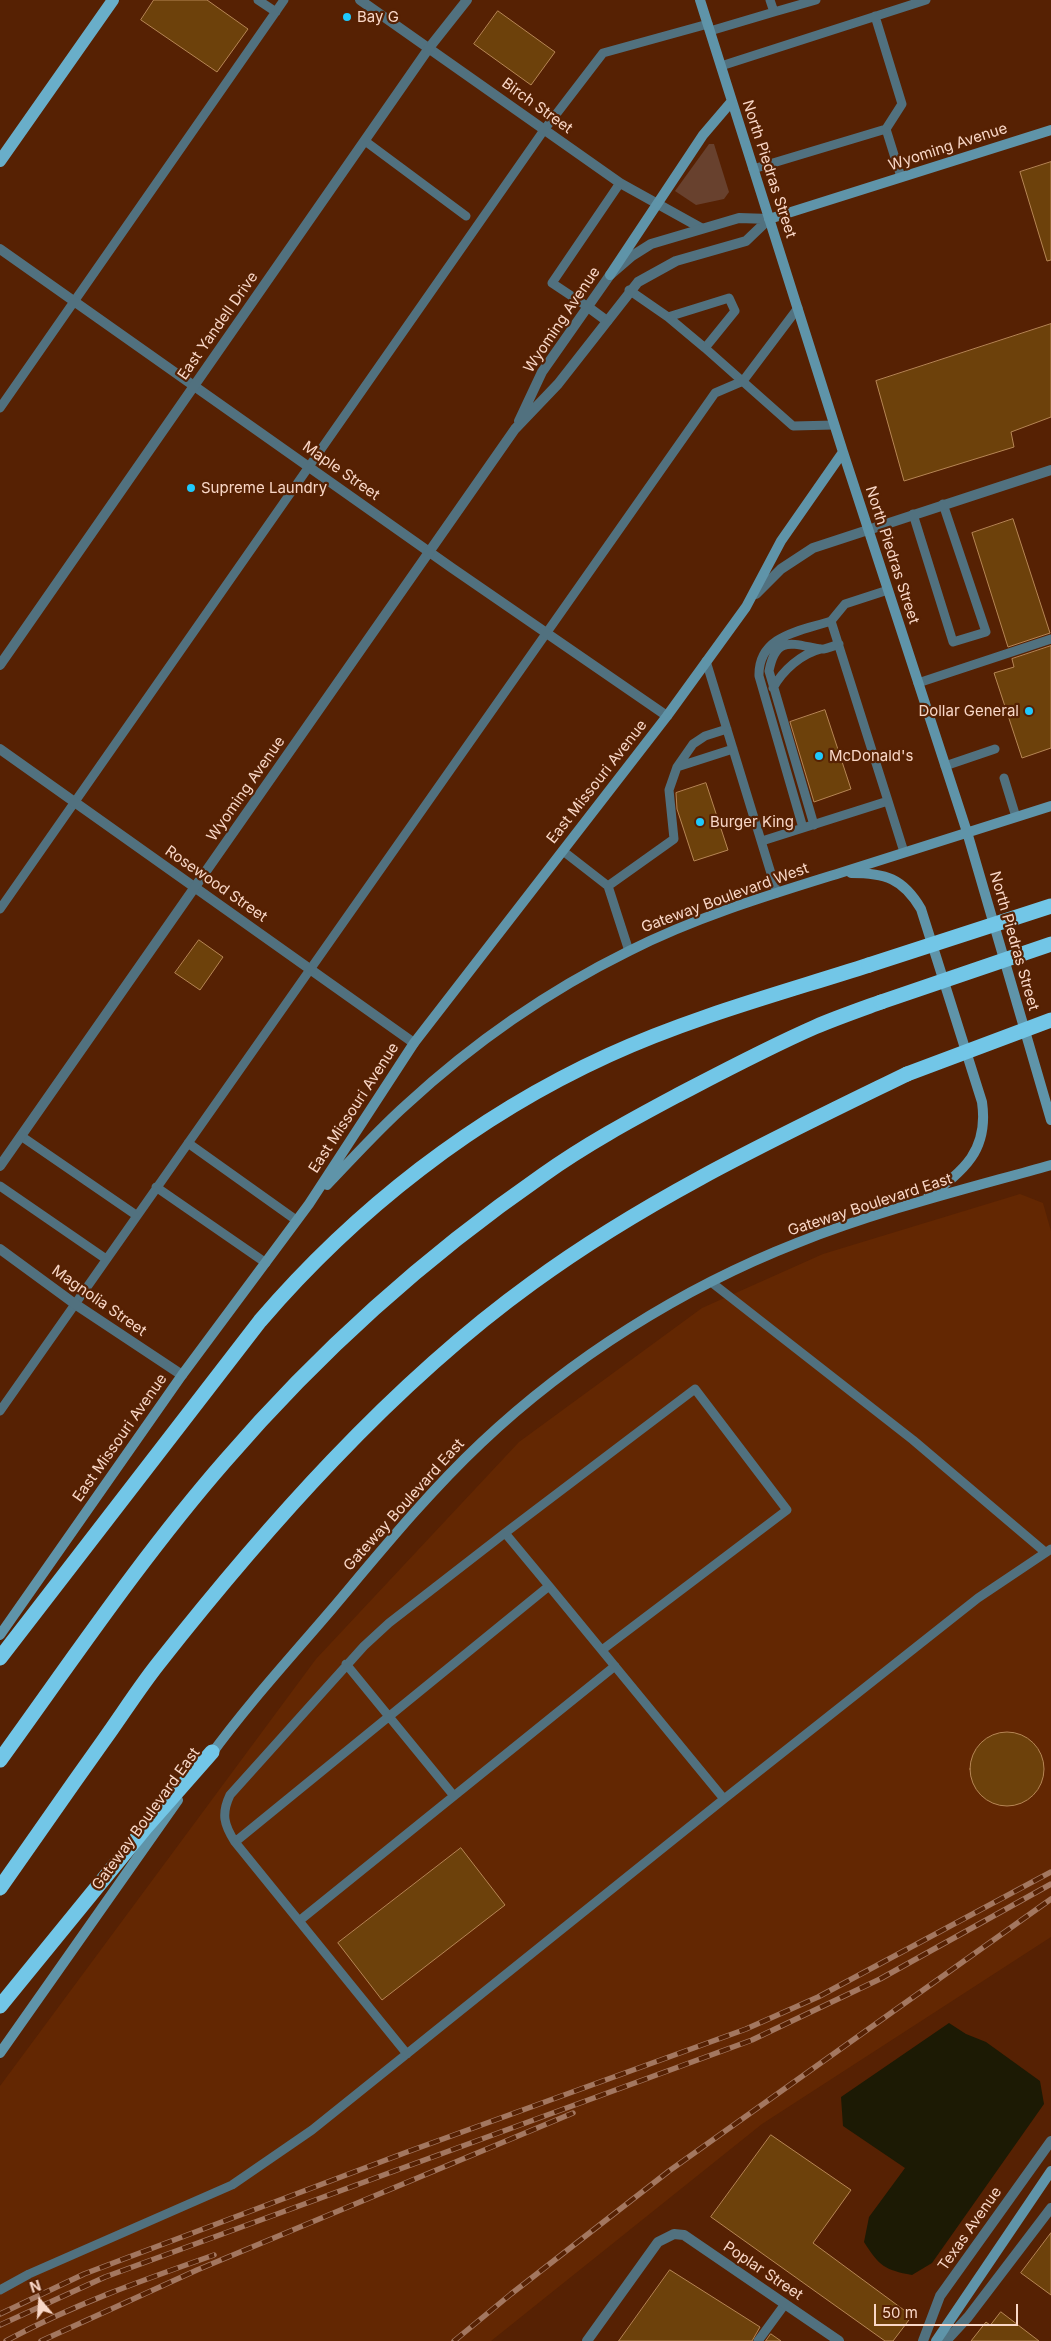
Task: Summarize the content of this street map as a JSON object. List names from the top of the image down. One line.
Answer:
{"streets":{"main road":["Wyoming Avenue","North Piedras Street","East Missouri Avenue","Gateway Boulevard West","Gateway Boulevard East"],"street":["Birch Street","East Yandell Drive","Maple Street","Rosewood Street","Magnolia Street","Texas Avenue","Poplar Street"]},"crossings":[["Birch Street","Wyoming Avenue"],["Birch Street","East Yandell Drive"],["Wyoming Avenue","North Piedras Street"],["Wyoming Avenue","Maple Street"],["Wyoming Avenue","Rosewood Street"],["North Piedras Street","East Missouri Avenue"],["North Piedras Street","Gateway Boulevard West"],["East Yandell Drive","Maple Street"],["Maple Street","East Missouri Avenue"],["East Missouri Avenue","Rosewood Street"],["East Missouri Avenue","Gateway Boulevard West"],["East Missouri Avenue","Magnolia Street"]],"places":["Bay G","Supreme Laundry","Dollar General","McDonald's","Burger King"],"scale_bar":"50 m","north":"top"}
